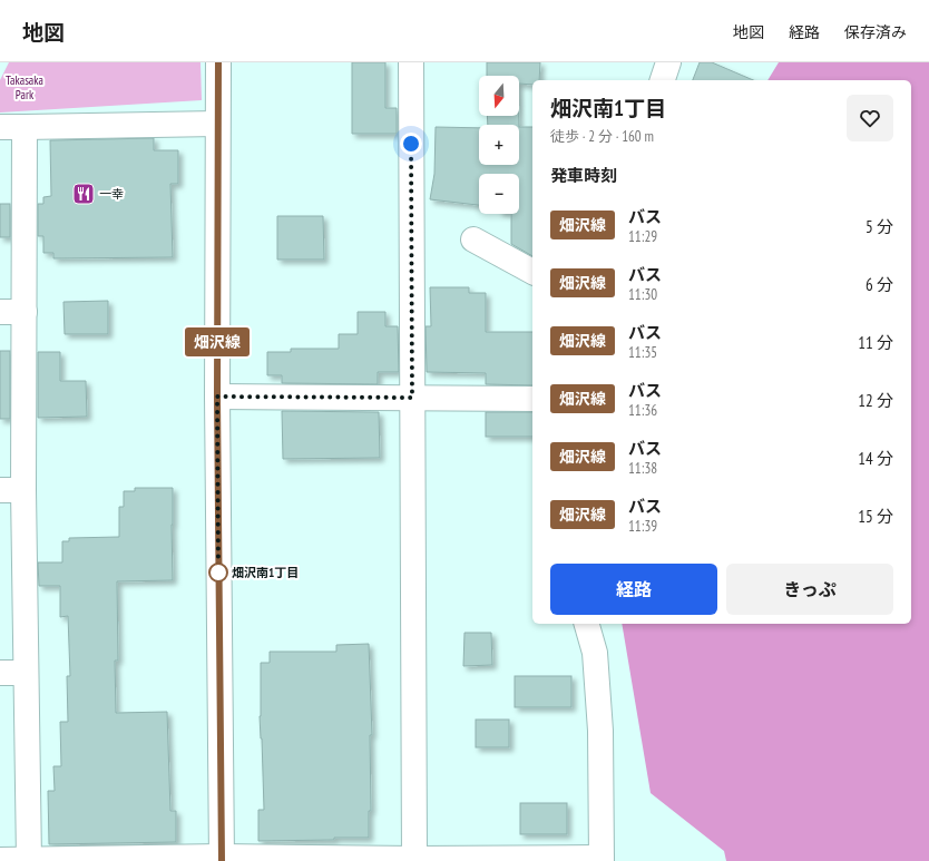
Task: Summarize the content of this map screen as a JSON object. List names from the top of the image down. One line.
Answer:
{"parks":["Takasaka Park"],"places":{"restaurant":["一幸"],"other":["畑沢南1丁目"]},"lines":["bus line 畑沢線"],"north":"bottom","page":{"header":"地図","nav":["地図","経路","保存済み"],"on_map":"畑沢線","map_buttons":["+","−"],"heading":[["畑沢南1丁目","徒歩 · 2 分 · 160 m"],"発車時刻"],"list":[{"mark":"畑沢線","name":"バス","note":"11:29","value":"5 分"},{"mark":"畑沢線","name":"バス","note":"11:30","value":"6 分"},{"mark":"畑沢線","name":"バス","note":"11:35","value":"11 分"},{"mark":"畑沢線","name":"バス","note":"11:36","value":"12 分"},{"mark":"畑沢線","name":"バス","note":"11:38","value":"14 分"},{"mark":"畑沢線","name":"バス","note":"11:39","value":"15 分"}],"buttons":["経路","きっぷ"]}}
